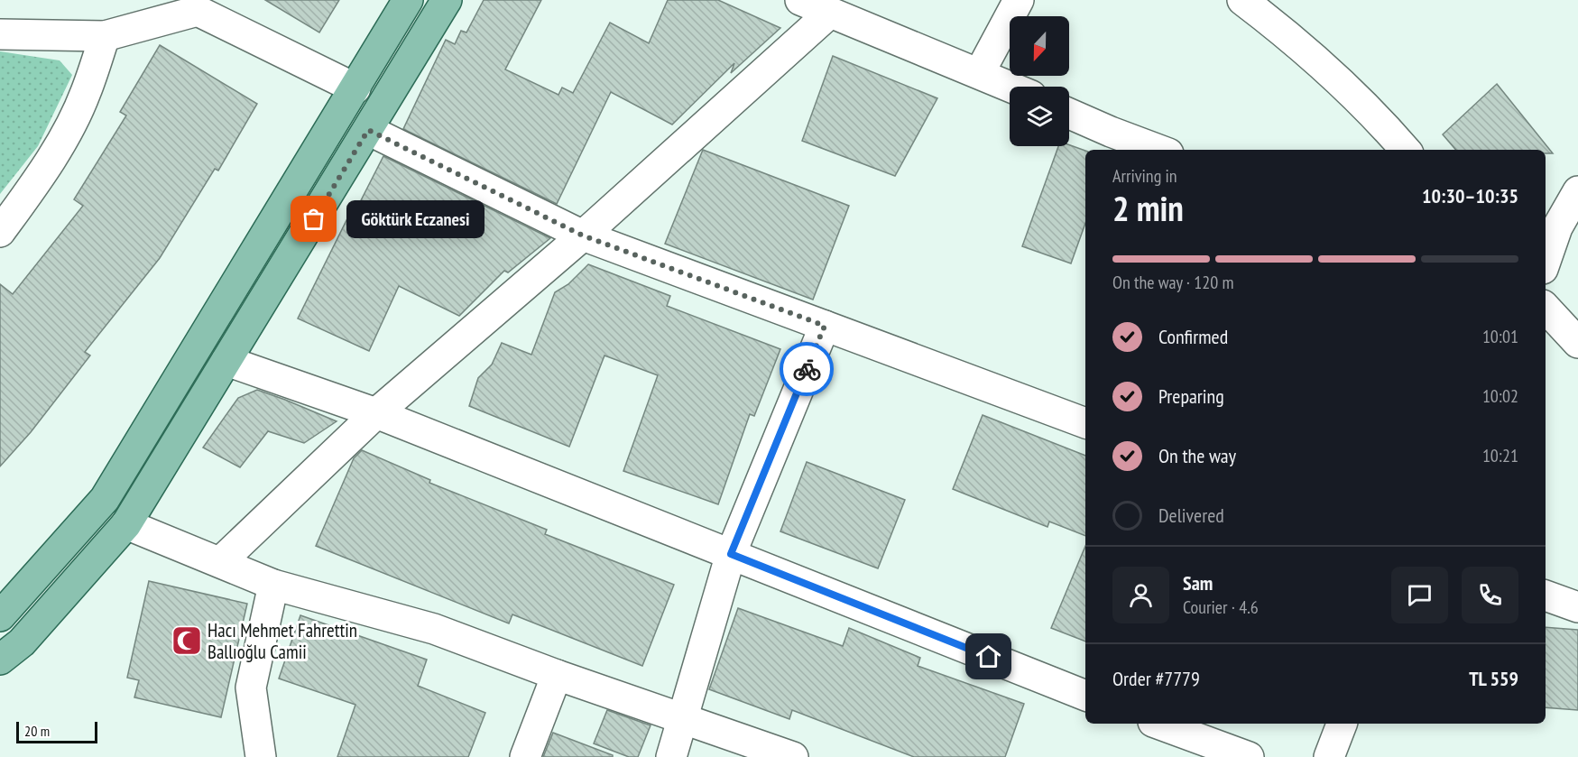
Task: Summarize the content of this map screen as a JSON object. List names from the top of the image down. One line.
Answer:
{"places":{"other":["Göktürk Eczanesi"],"mosque":["Hacı Mehmet Fahrettin Ballıoğlu Camii"]},"scale_bar":"20 m","north":"bottom","page":{"heading":["2 min","Arriving in","10:30–10:35"],"panel":["Sam","Courier · 4.6","Order #7779","TL 559"],"bubble":"Göktürk Eczanesi","bar":"On the way · 120 m","list":[["Confirmed","10:01"],["Preparing","10:02"],["On the way","10:21"],"Delivered"],"scale":"20 m"}}
